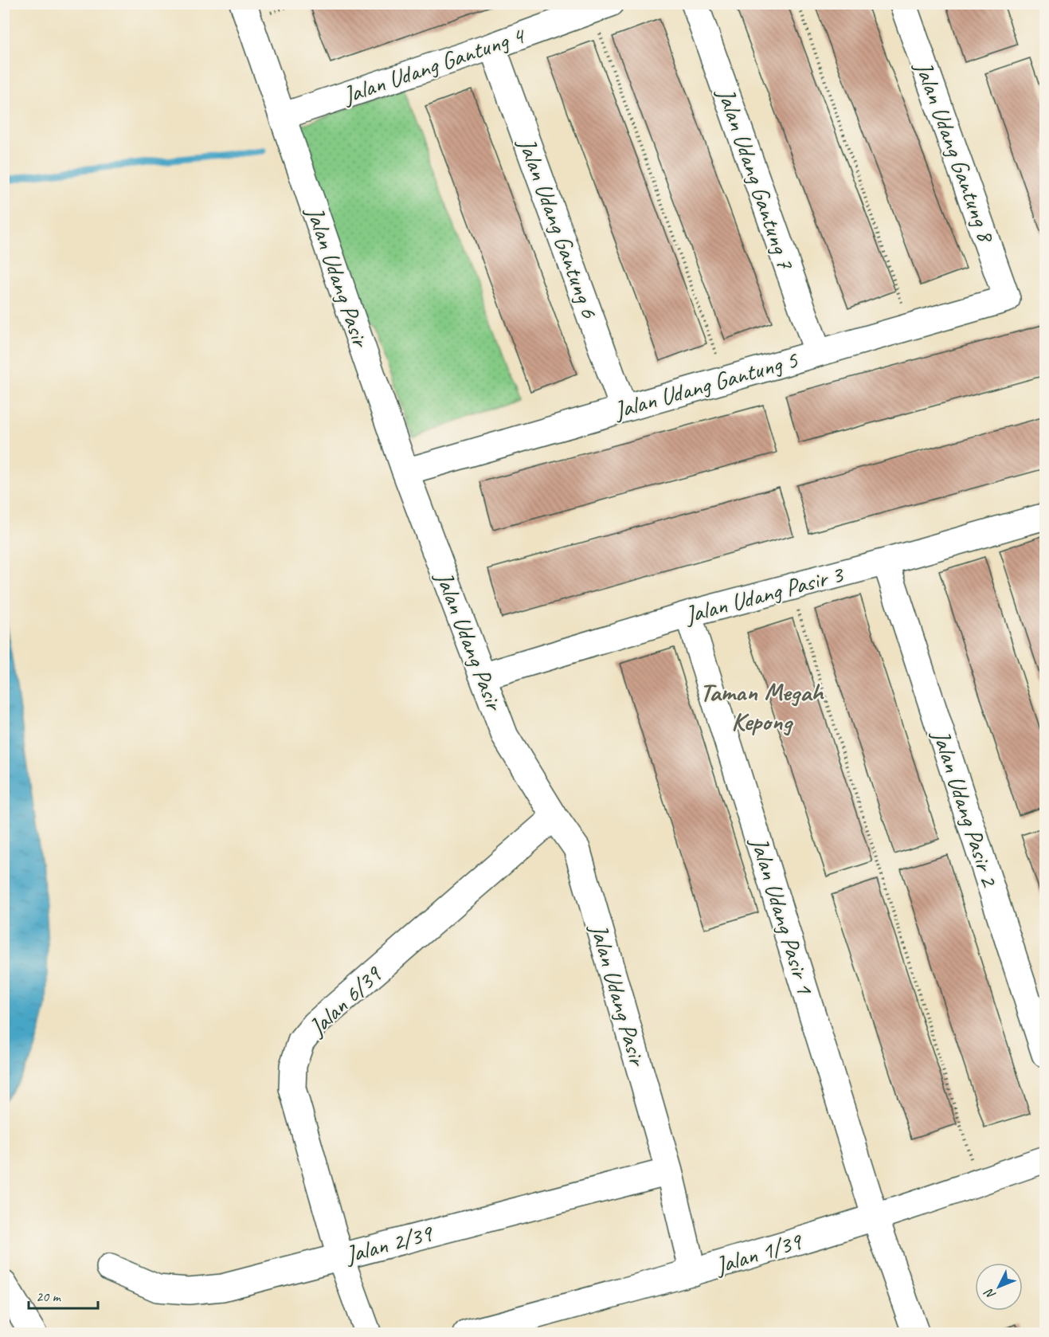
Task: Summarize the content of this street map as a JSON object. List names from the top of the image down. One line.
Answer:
{"streets":{"street":["Jalan Udang Gantung 4","Jalan Udang Gantung 8","Jalan Udang Gantung 7","Jalan Udang Gantung 6","Jalan Udang Pasir","Jalan Udang Gantung 5","Jalan Udang Pasir 3","Jalan Udang Pasir 2","Jalan Udang Pasir 1","Jalan 6/39","Jalan 2/39","Jalan 1/39"]},"crossings":[["Jalan Udang Gantung 4","Jalan Udang Gantung 6"],["Jalan Udang Gantung 4","Jalan Udang Pasir"],["Jalan Udang Gantung 8","Jalan Udang Gantung 5"],["Jalan Udang Gantung 7","Jalan Udang Gantung 5"],["Jalan Udang Gantung 6","Jalan Udang Gantung 5"],["Jalan Udang Pasir","Jalan Udang Gantung 5"],["Jalan Udang Pasir","Jalan Udang Pasir 3"],["Jalan Udang Pasir","Jalan 6/39"],["Jalan Udang Pasir","Jalan 2/39"],["Jalan Udang Pasir","Jalan 1/39"],["Jalan Udang Pasir 3","Jalan Udang Pasir 2"],["Jalan Udang Pasir 3","Jalan Udang Pasir 1"],["Jalan Udang Pasir 1","Jalan 1/39"],["Jalan 6/39","Jalan 2/39"]],"districts":["Taman Megah Kepong"],"scale_bar":"20 m","north":"bottom left"}
